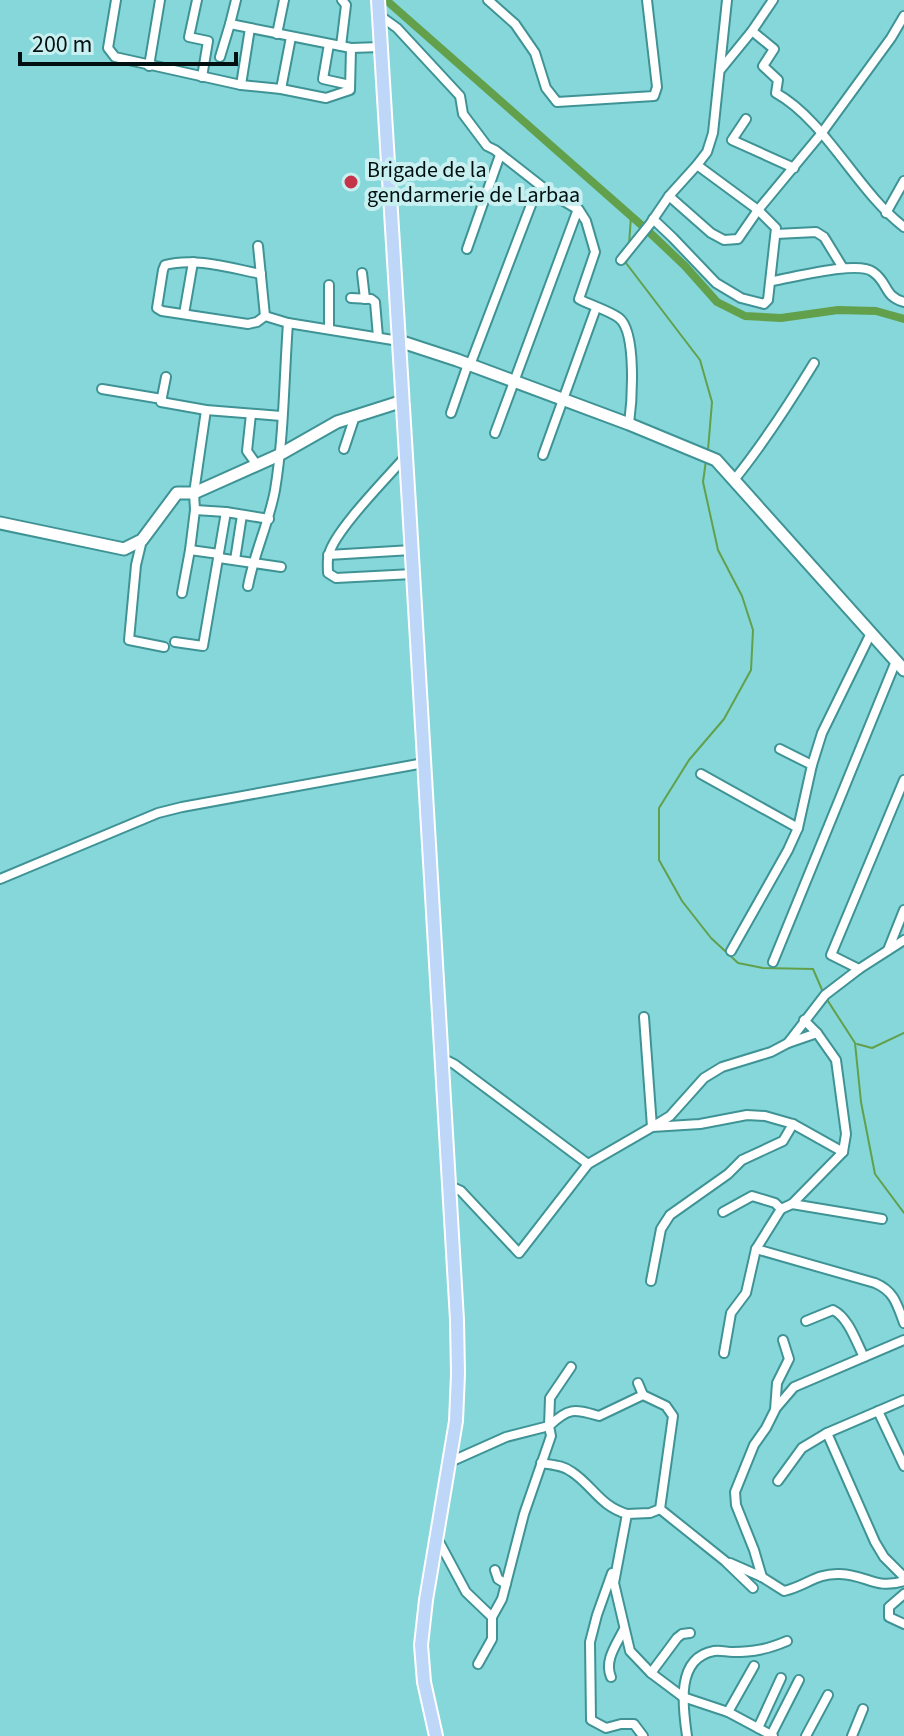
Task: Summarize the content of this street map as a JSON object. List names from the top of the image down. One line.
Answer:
{"places":["Brigade de la gendarmerie de Larbaa"],"scale_bar":"200 m"}
